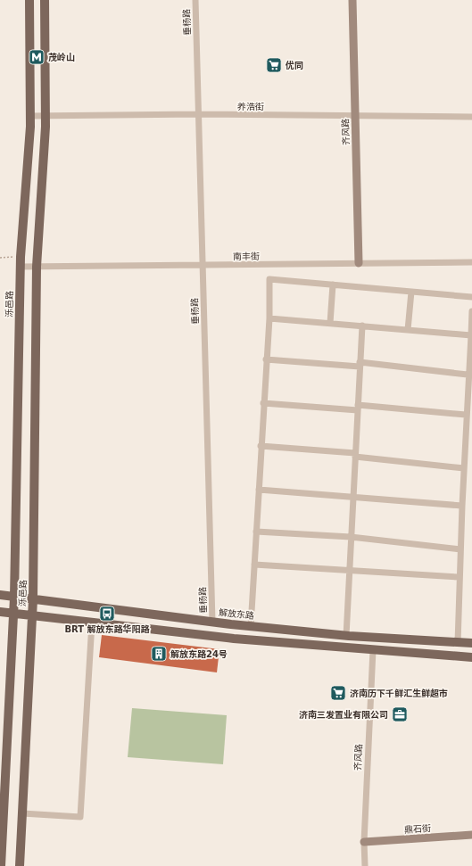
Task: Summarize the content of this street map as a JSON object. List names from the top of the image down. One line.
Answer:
{"streets":{"main road":["泺邑路","解放东路"],"street":["垂杨路","养浩街","齐风路","南丰街","鼎石街"]},"crossings":[["垂杨路","养浩街"],["垂杨路","南丰街"],["垂杨路","解放东路"],["养浩街","齐风路"],["养浩街","泺邑路"],["齐风路","南丰街"],["齐风路","鼎石街"],["南丰街","泺邑路"],["泺邑路","解放东路"]],"places":{"metro station":["茂岭山"],"supermarket":["优同","济南历下千鲜汇生鲜超市"],"bus stop":["BRT 解放东路华阳路"],"building":["解放东路24号"],"office":["济南三发置业有限公司"]}}
